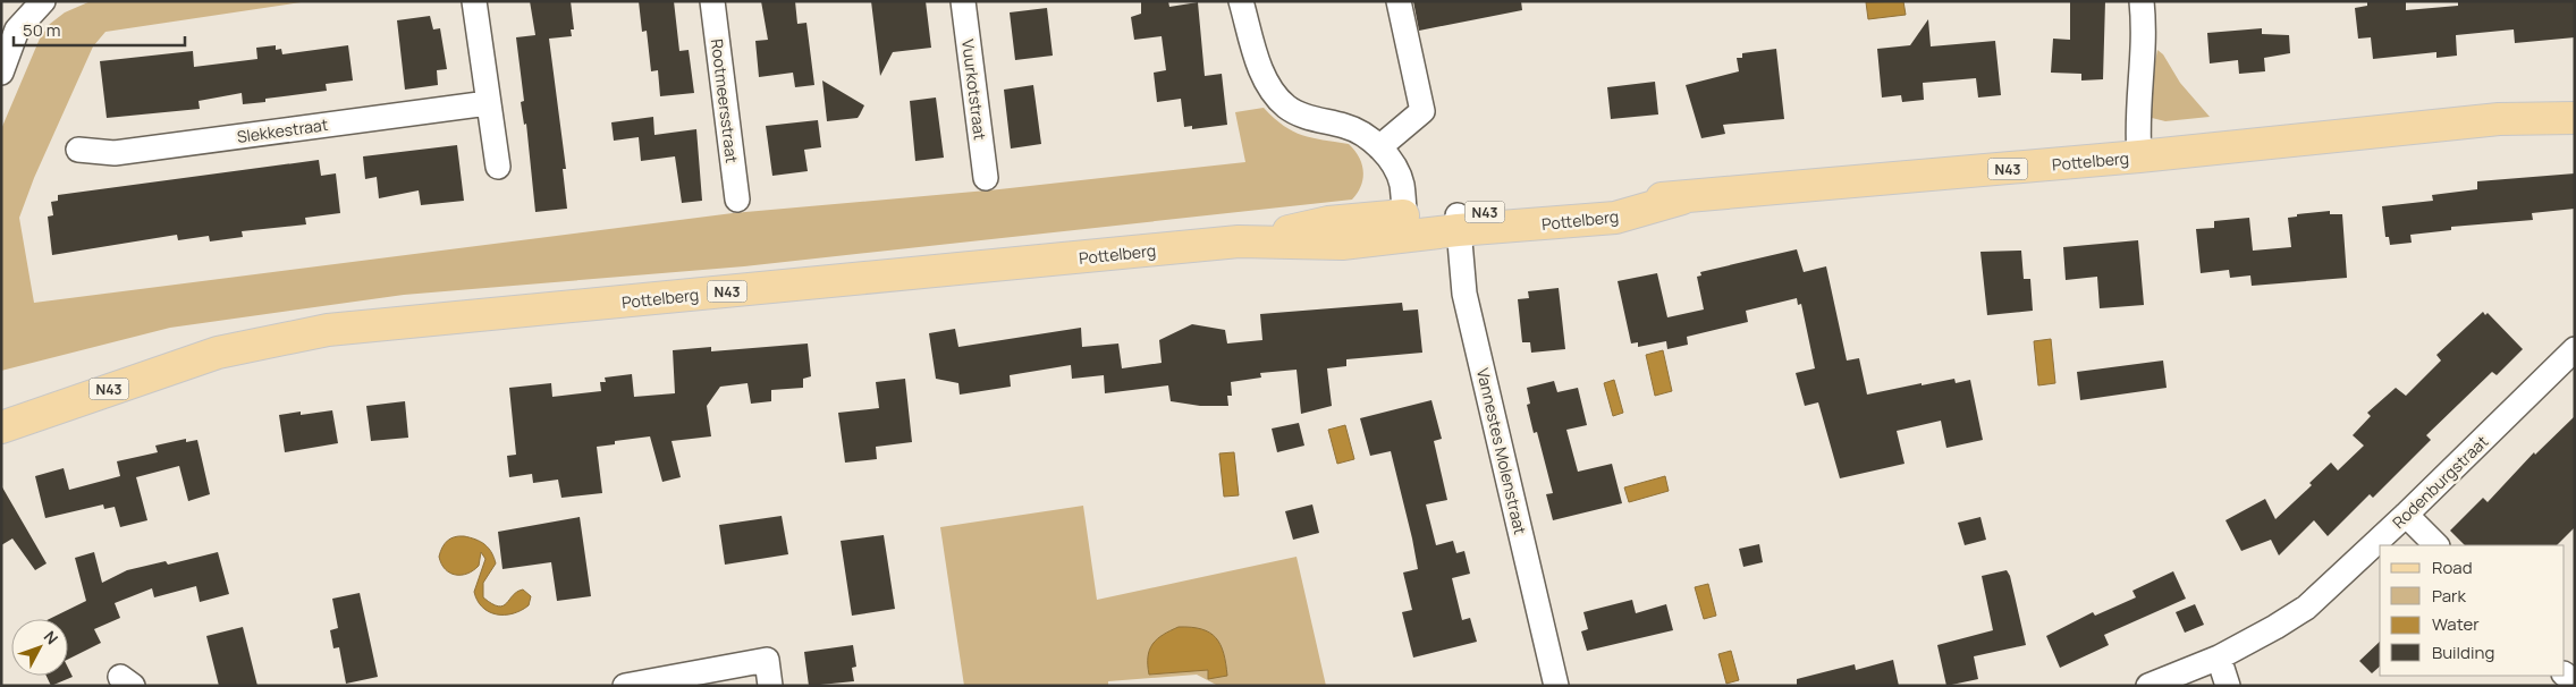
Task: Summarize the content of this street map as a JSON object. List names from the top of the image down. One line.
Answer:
{"streets":{"main road":["Pottelberg","N43"],"street":["Vuurkotstraat","Rootmeersstraat","Slekkestraat","Vannestes Molenstraat","Rodenburgstraat"]},"crossings":[["Pottelberg","Vannestes Molenstraat"]],"legend":["Road","Park","Water","Building"],"scale_bar":"50 m","north":"top right"}
